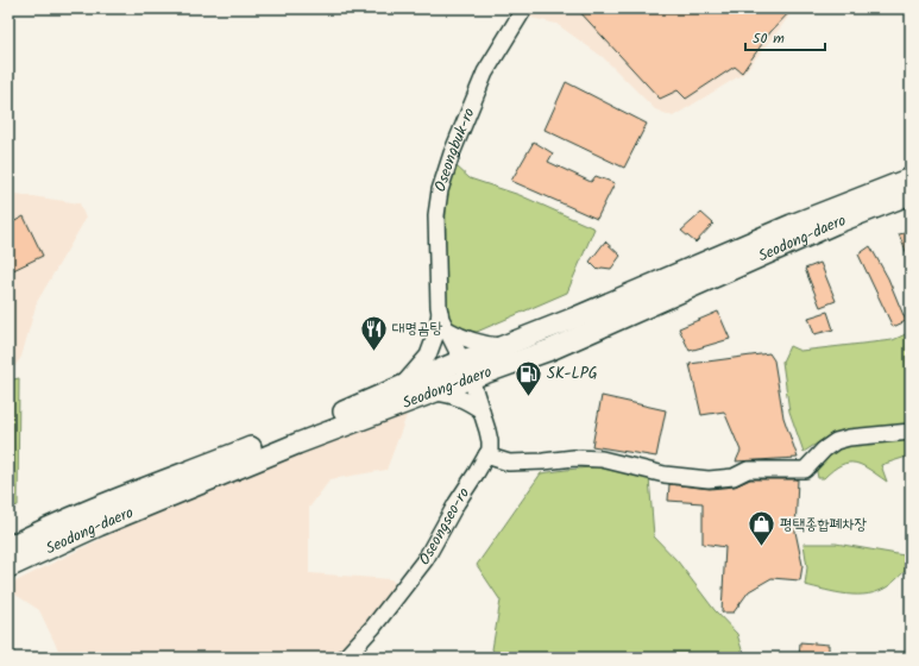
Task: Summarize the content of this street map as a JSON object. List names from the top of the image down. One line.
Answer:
{"streets":{"main road":["Seodong-daero"],"street":["Oseongbuk-ro","Oseongseo-ro"]},"crossings":[["Oseongbuk-ro","Oseongseo-ro"],["Seodong-daero","Oseongseo-ro"]],"places":{"restaurant":["대명곰탕"],"fuel station":["SK-LPG"],"shop":["평택종합폐차장"]},"scale_bar":"50 m"}
